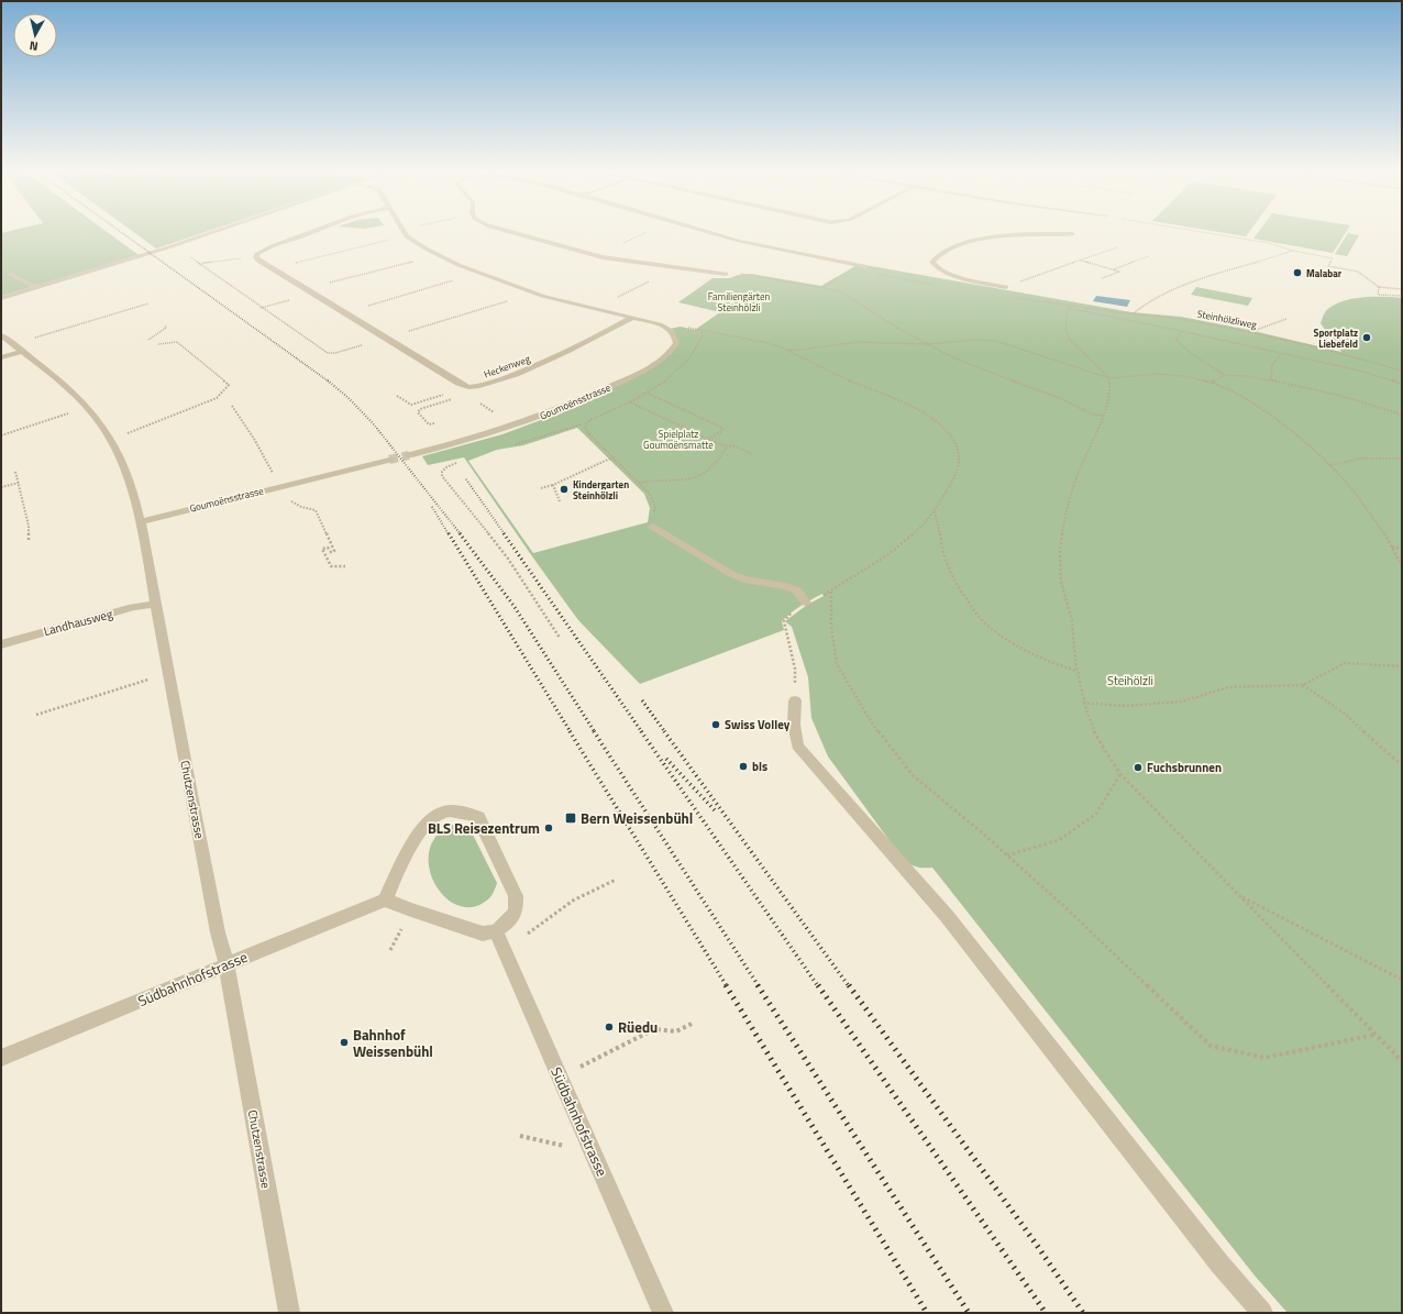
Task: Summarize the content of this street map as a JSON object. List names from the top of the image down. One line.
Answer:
{"streets":{"street":["Heckenweg","Goumoënsstrasse","Landhausweg","Chutzenstrasse","Südbahnhofstrasse"],"path":["Steinhölzliweg"]},"crossings":[["Goumoënsstrasse","Chutzenstrasse"],["Landhausweg","Chutzenstrasse"],["Chutzenstrasse","Südbahnhofstrasse"]],"parks":["Familiengärten Steinhölzli","Spielplatz Goumoënsmatte","Steihölzli"],"places":{"other":["Malabar","Sportplatz Liebefeld","Kindergarten Steinhölzli","Swiss Volley","bls","Fuchsbrunnen","BLS Reisezentrum","Rüedu","Bahnhof Weissenbühl"],"transit":["Bern Weissenbühl"]},"north":"bottom"}
